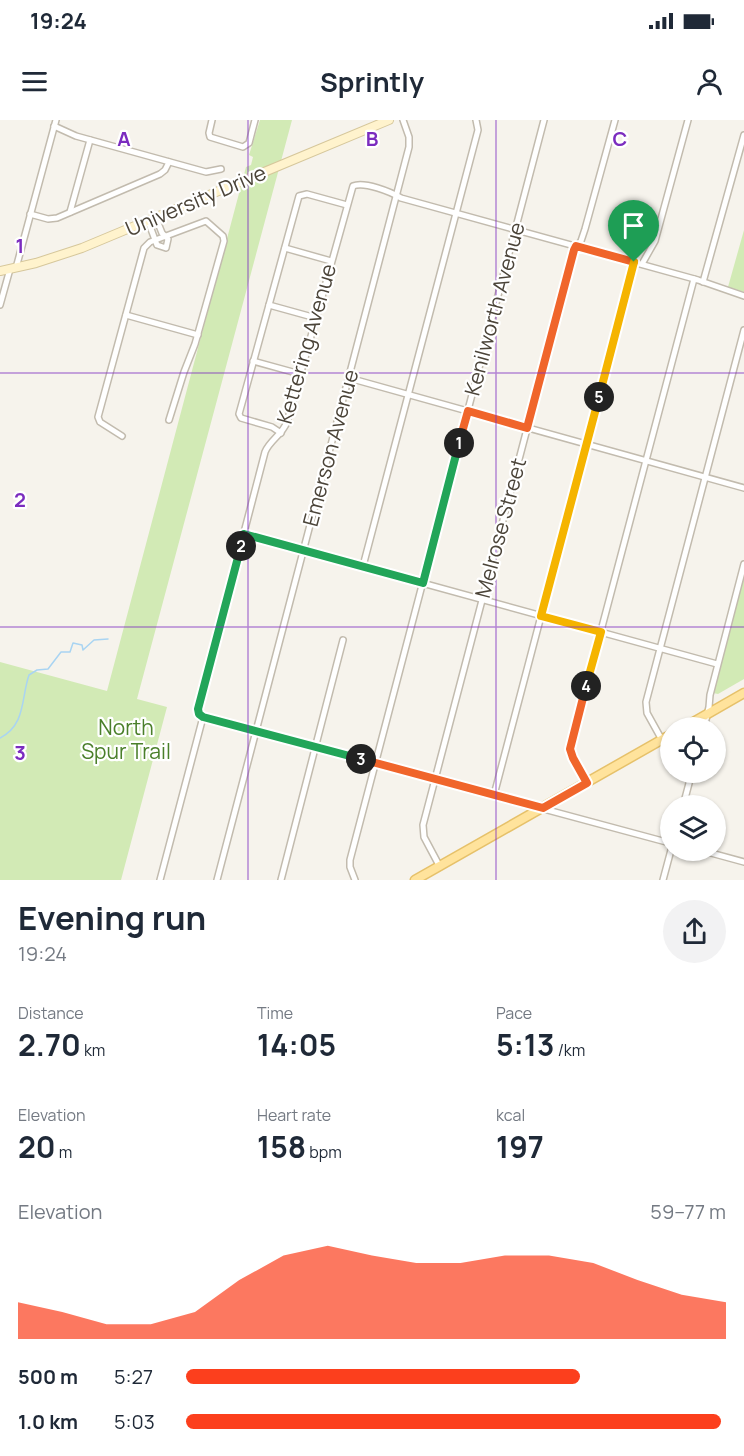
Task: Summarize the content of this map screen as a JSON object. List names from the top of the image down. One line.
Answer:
{"streets":{"main road":["University Drive"],"street":["Kenilworth Avenue","Kettering Avenue","Emerson Avenue","Melrose Street"]},"crossings":[["Kettering Avenue","Emerson Avenue"]],"parks":["North Spur Trail"],"page":{"status":"19:24","header":"Sprintly","pins":["5","1","2","4","3"],"heading":["Evening run","19:24"],"stats":[["Distance","2.70 km"],["Time","14:05"],["Pace","5:13 /km"],["Elevation","20 m"],["Heart rate","158 bpm"],["kcal","197"]],"chart":["Elevation","59–77 m"],"list":[{"name":"500 m","note":"5:27"},{"name":"1.0 km","note":"5:03"}]},"grid":{"columns":["A","B","C"],"rows":["1","2","3"]}}
